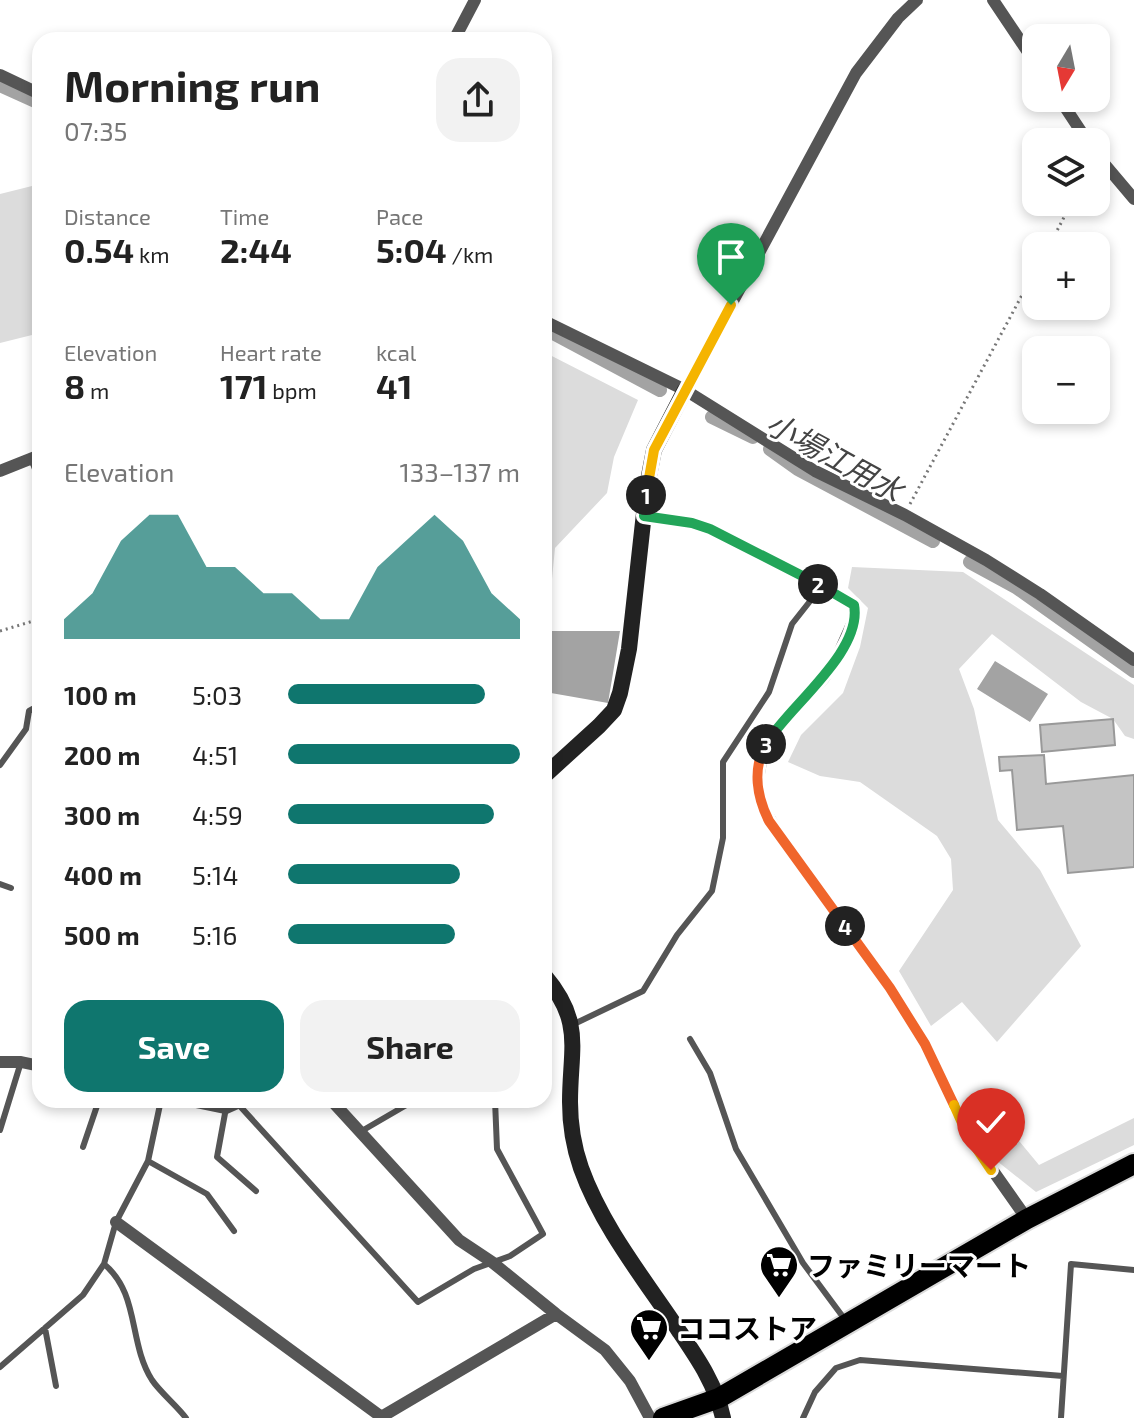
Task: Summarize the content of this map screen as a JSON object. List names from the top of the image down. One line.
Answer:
{"water":["小場江用水"],"places":{"supermarket":["ファミリーマート","ココストア"]},"north":"bottom","page":{"map_buttons":["+","−"],"heading":["Morning run","07:35"],"stats":[["Distance","0.54 km"],["Time","2:44"],["Pace","5:04 /km"],["Elevation","8 m"],["Heart rate","171 bpm"],["kcal","41"]],"chart":["Elevation","133–137 m"],"pins":["1","2","3","4"],"list":[{"name":"100 m","note":"5:03"},{"name":"200 m","note":"4:51"},{"name":"300 m","note":"4:59"},{"name":"400 m","note":"5:14"},{"name":"500 m","note":"5:16"}],"buttons":["Save","Share"]}}
